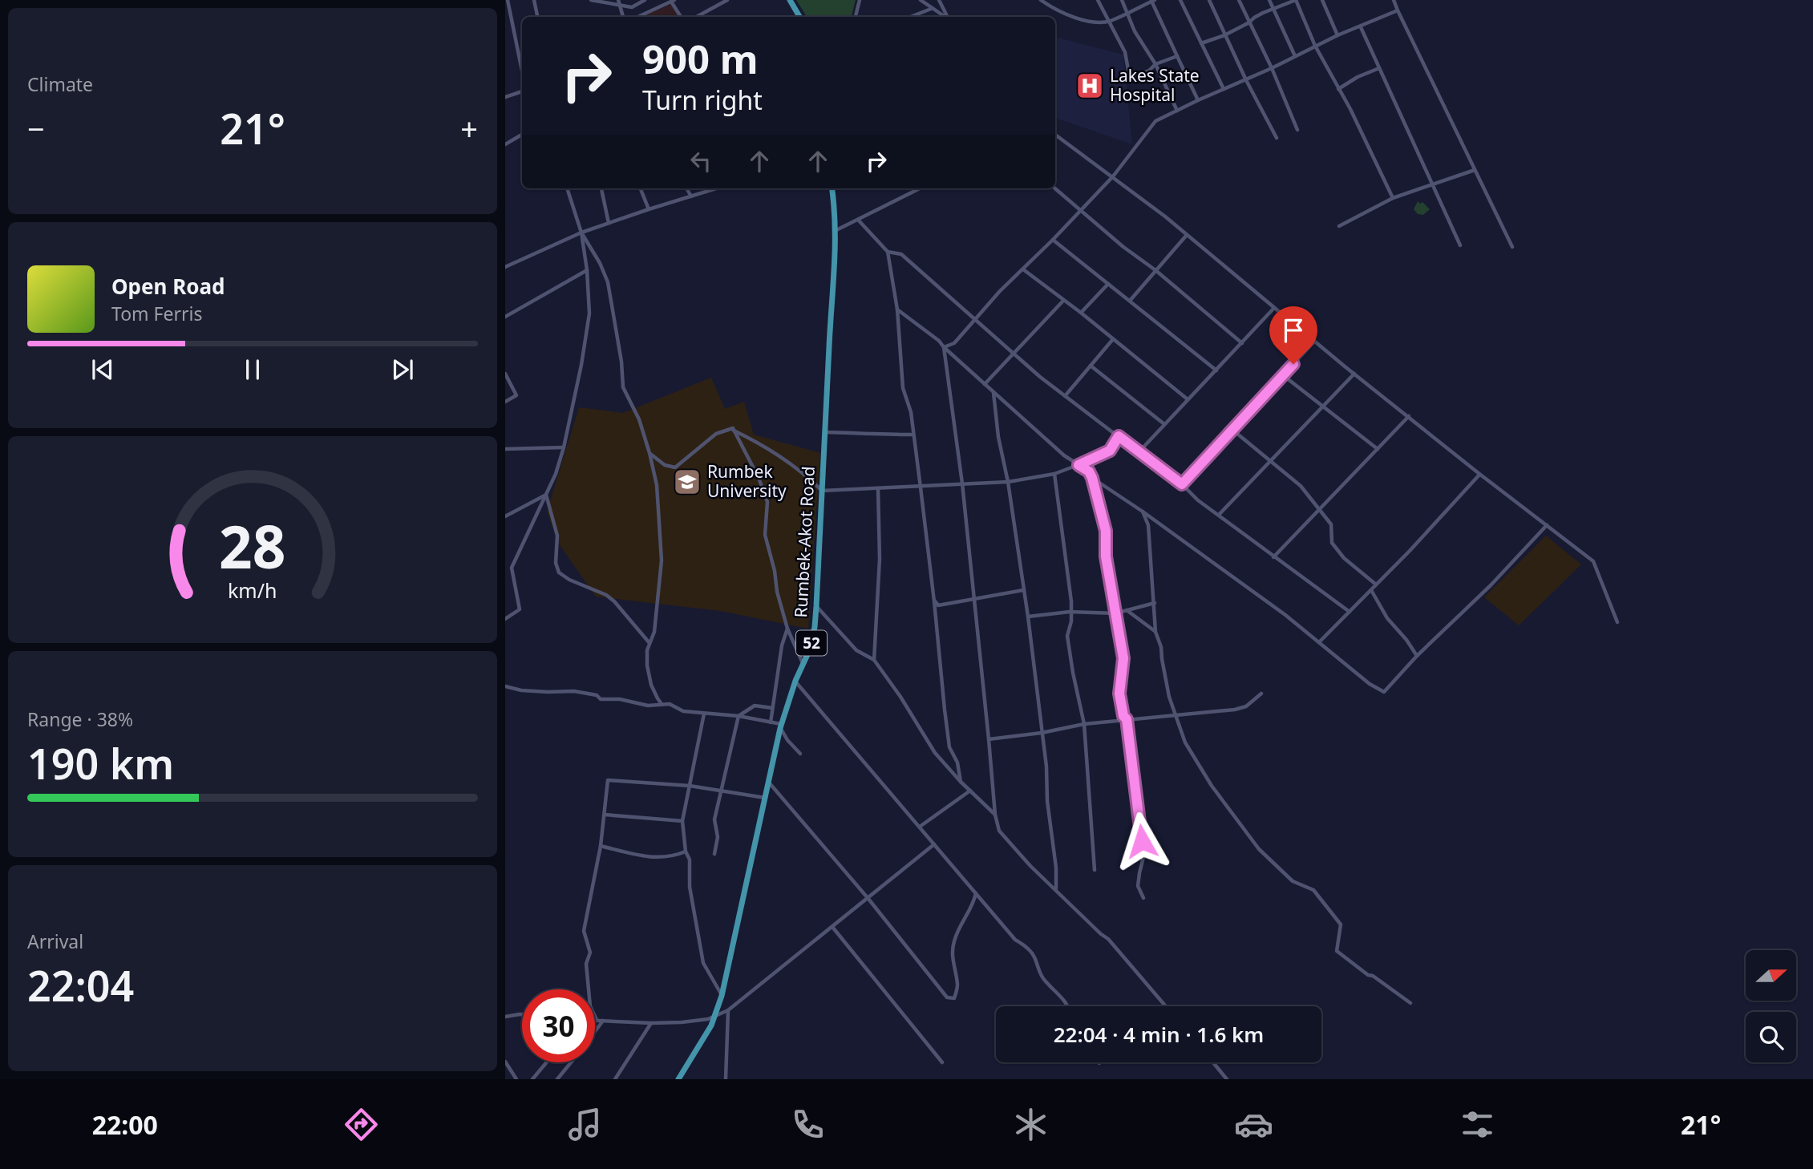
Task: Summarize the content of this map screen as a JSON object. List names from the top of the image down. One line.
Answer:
{"streets":{"main road":["Rumbek-Akot Road","52"]},"places":{"hospital":["Lakes State Hospital"],"school or university":["Rumbek University"]},"north":"right","page":{"tile":["Climate",["Range · 38%","190 km"],["Arrival","22:04"]],"turn":["900 m","Turn right"],"heat":["−","21°","+"],"song":["Open Road","Tom Ferris"],"limit":"30","trip":"22:04 · 4 min · 1.6 km","tabs":["22:00","21°"],"gauge":["28","km/h"]}}
